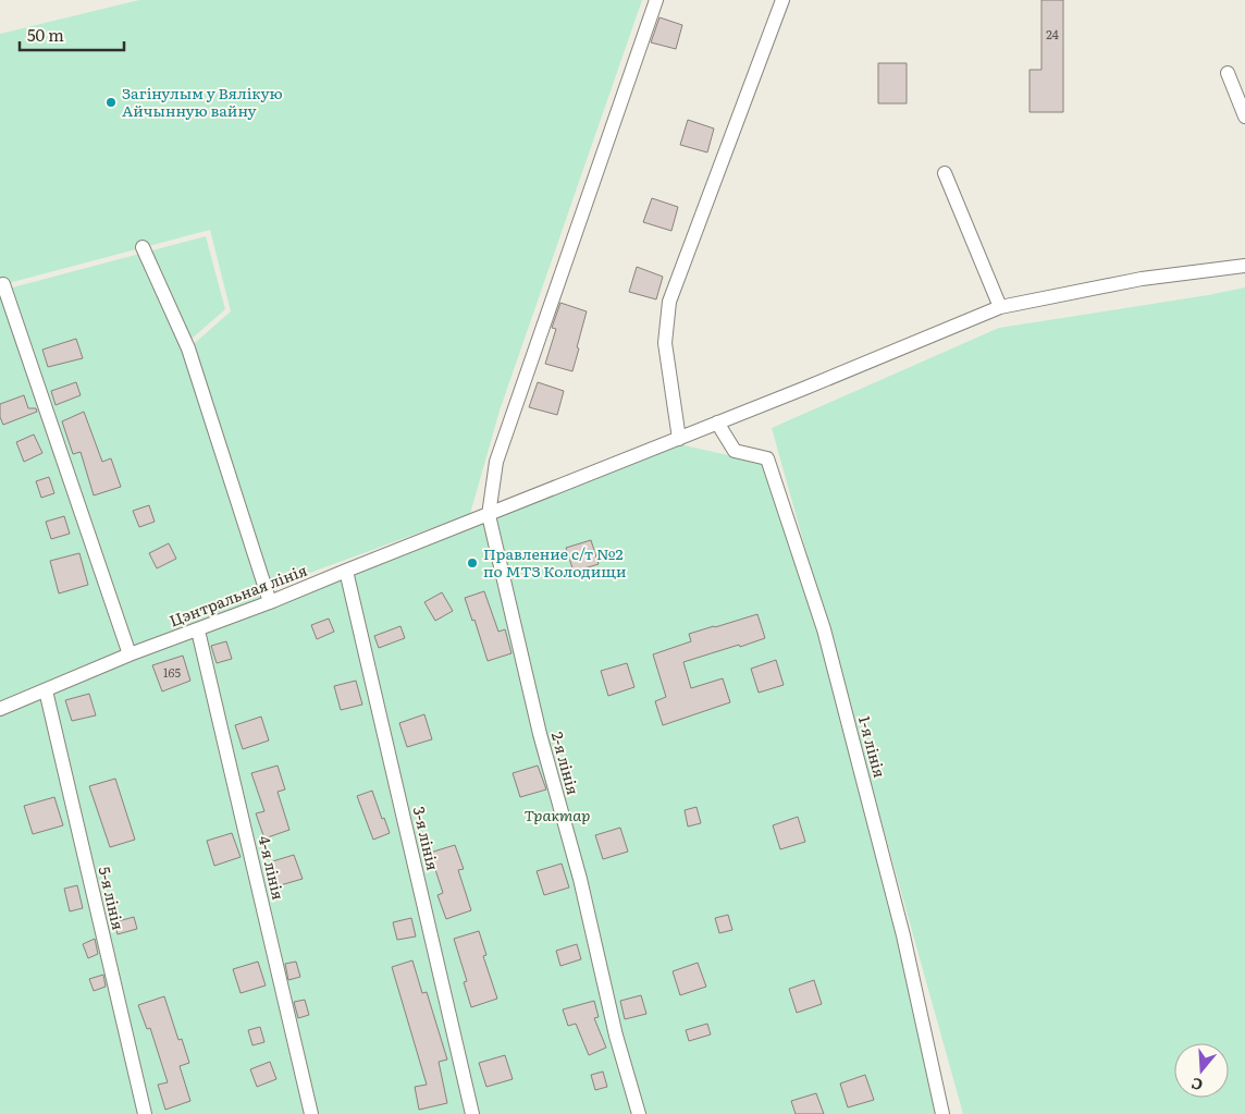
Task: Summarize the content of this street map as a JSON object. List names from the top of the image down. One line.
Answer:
{"streets":{"street":["Цэнтральная лінія","1-я лінія","2-я лінія","3-я лінія","4-я лінія","5-я лінія"]},"crossings":[["Цэнтральная лінія","1-я лінія"],["Цэнтральная лінія","2-я лінія"],["Цэнтральная лінія","3-я лінія"],["Цэнтральная лінія","4-я лінія"],["Цэнтральная лінія","5-я лінія"]],"parks":["Трактар"],"places":["Загінулым у Вялікую Айчынную вайну","Правление с/т №2 по МТЗ Колодищи"],"house_numbers":["24","165"],"scale_bar":"50 m","north":"bottom"}
